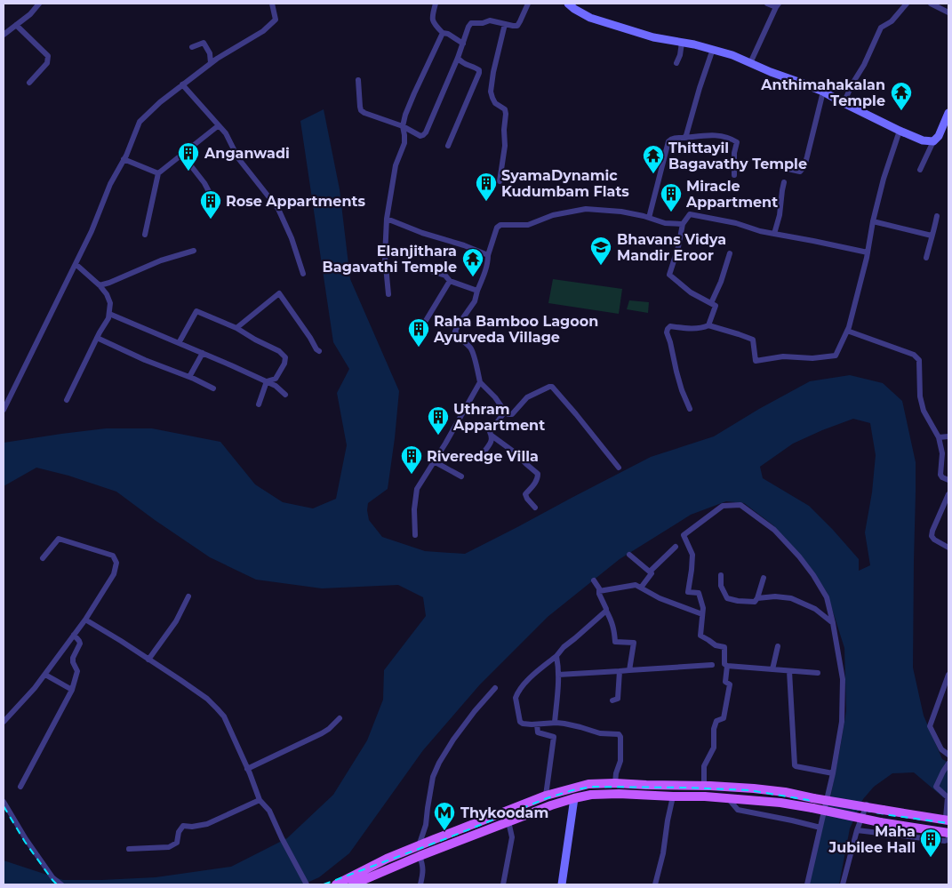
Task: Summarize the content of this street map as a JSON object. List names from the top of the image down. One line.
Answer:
{"places":{"temple":["Anthimahakalan Temple","Thittayil Bagavathy Temple","Elanjithara Bagavathi Temple"],"building":["Anganwadi","SyamaDynamic Kudumbam Flats","Miracle Appartment","Rose Appartments","Raha Bamboo Lagoon Ayurveda Village","Uthram Appartment","Riveredge Villa","Maha Jubilee Hall"],"school or university":["Bhavans Vidya Mandir Eroor"],"metro station":["Thykoodam"]}}
